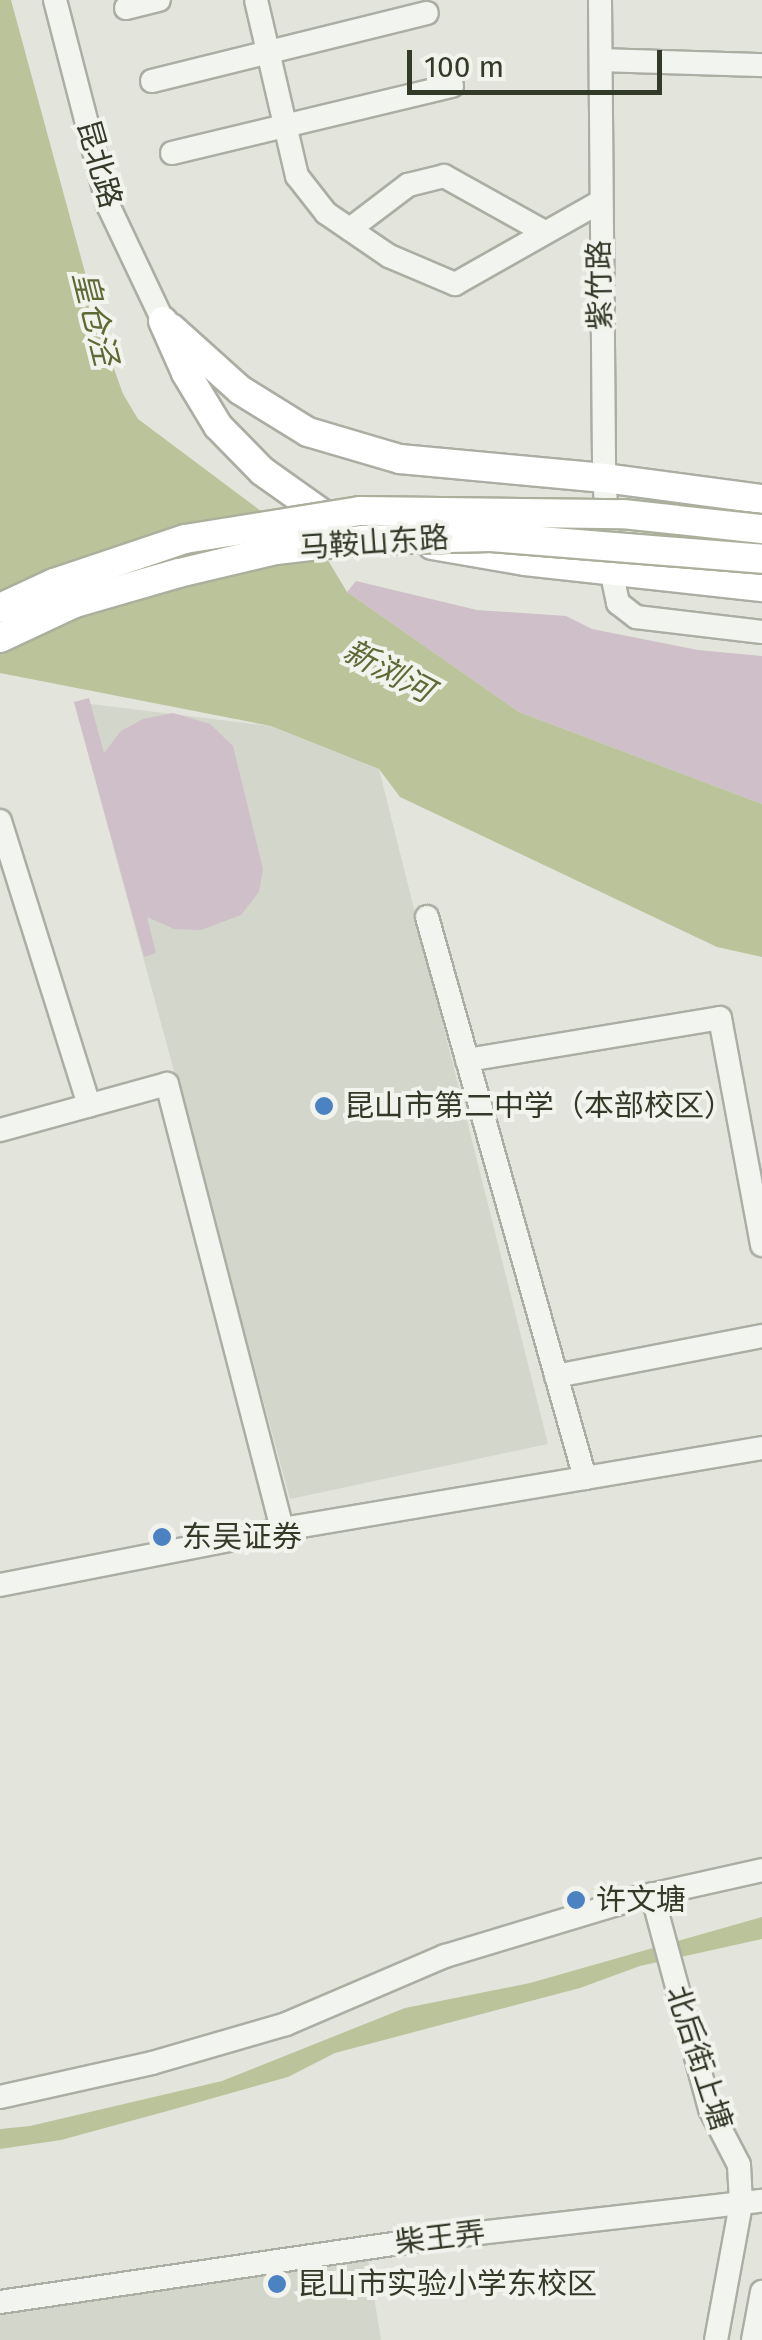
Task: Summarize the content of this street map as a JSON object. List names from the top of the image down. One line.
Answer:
{"streets":{"main road":["马鞍山东路"],"street":["昆北路","紫竹路","北后街上塘","柴王弄"]},"crossings":[["北后街上塘","柴王弄"]],"water":["皇仓泾","新浏河"],"places":["昆山市第二中学（本部校区）","东吴证券","许文塘","昆山市实验小学东校区"],"scale_bar":"100 m"}
